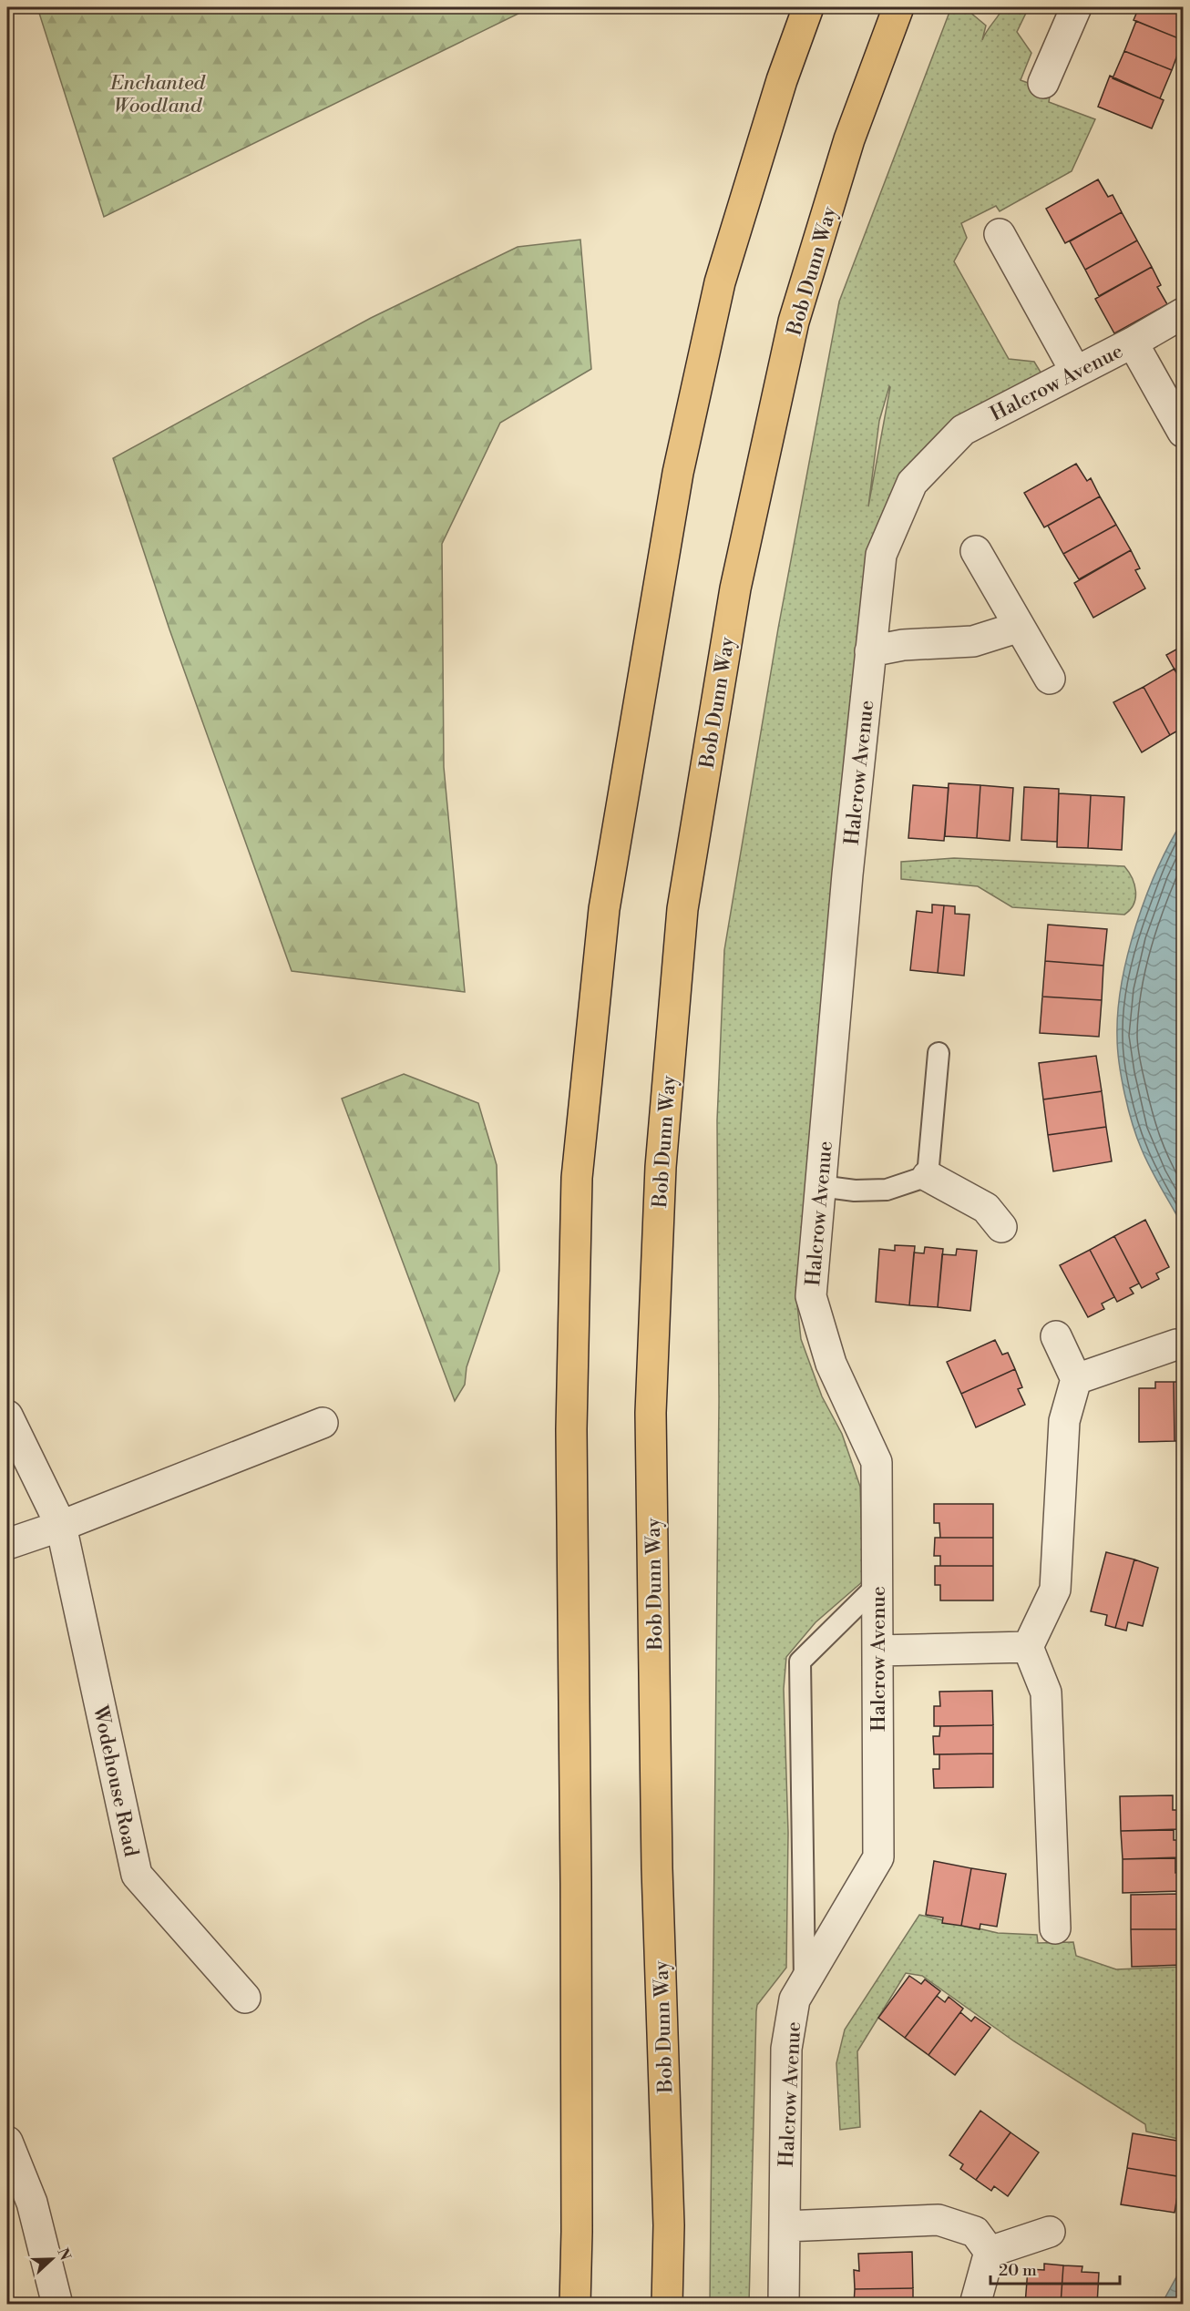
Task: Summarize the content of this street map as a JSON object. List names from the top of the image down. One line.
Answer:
{"streets":{"main road":["Bob Dunn Way"],"street":["Halcrow Avenue","Wodehouse Road"]},"parks":["Enchanted Woodland"],"scale_bar":"20 m","north":"right"}
